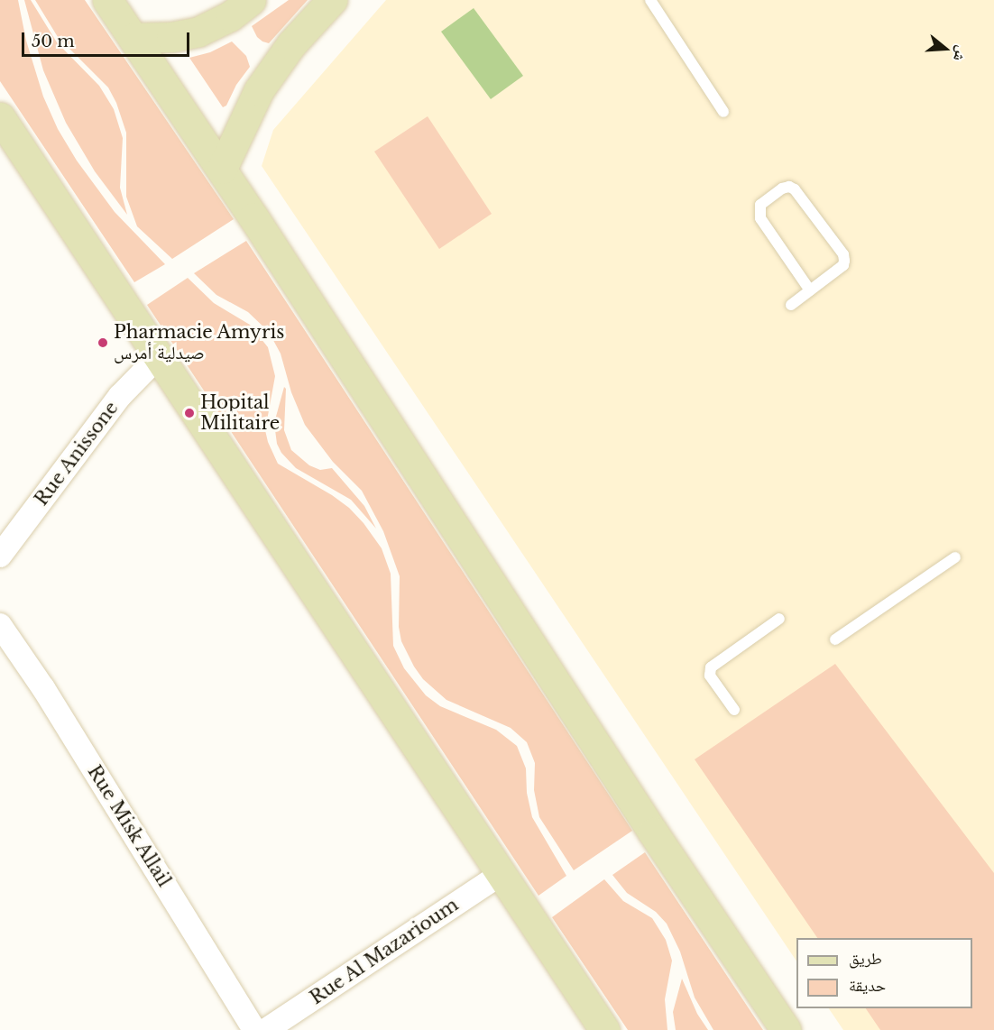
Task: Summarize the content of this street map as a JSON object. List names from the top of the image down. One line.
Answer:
{"streets":{"street":["Rue Anissone","Rue Misk Allail","Rue Al Mazarioum"]},"places":["Pharmacie Amyris صيدلية أمرس","Hopital Militaire"],"legend":["طريق","حديقة"],"scale_bar":"50 m","north":"right"}
